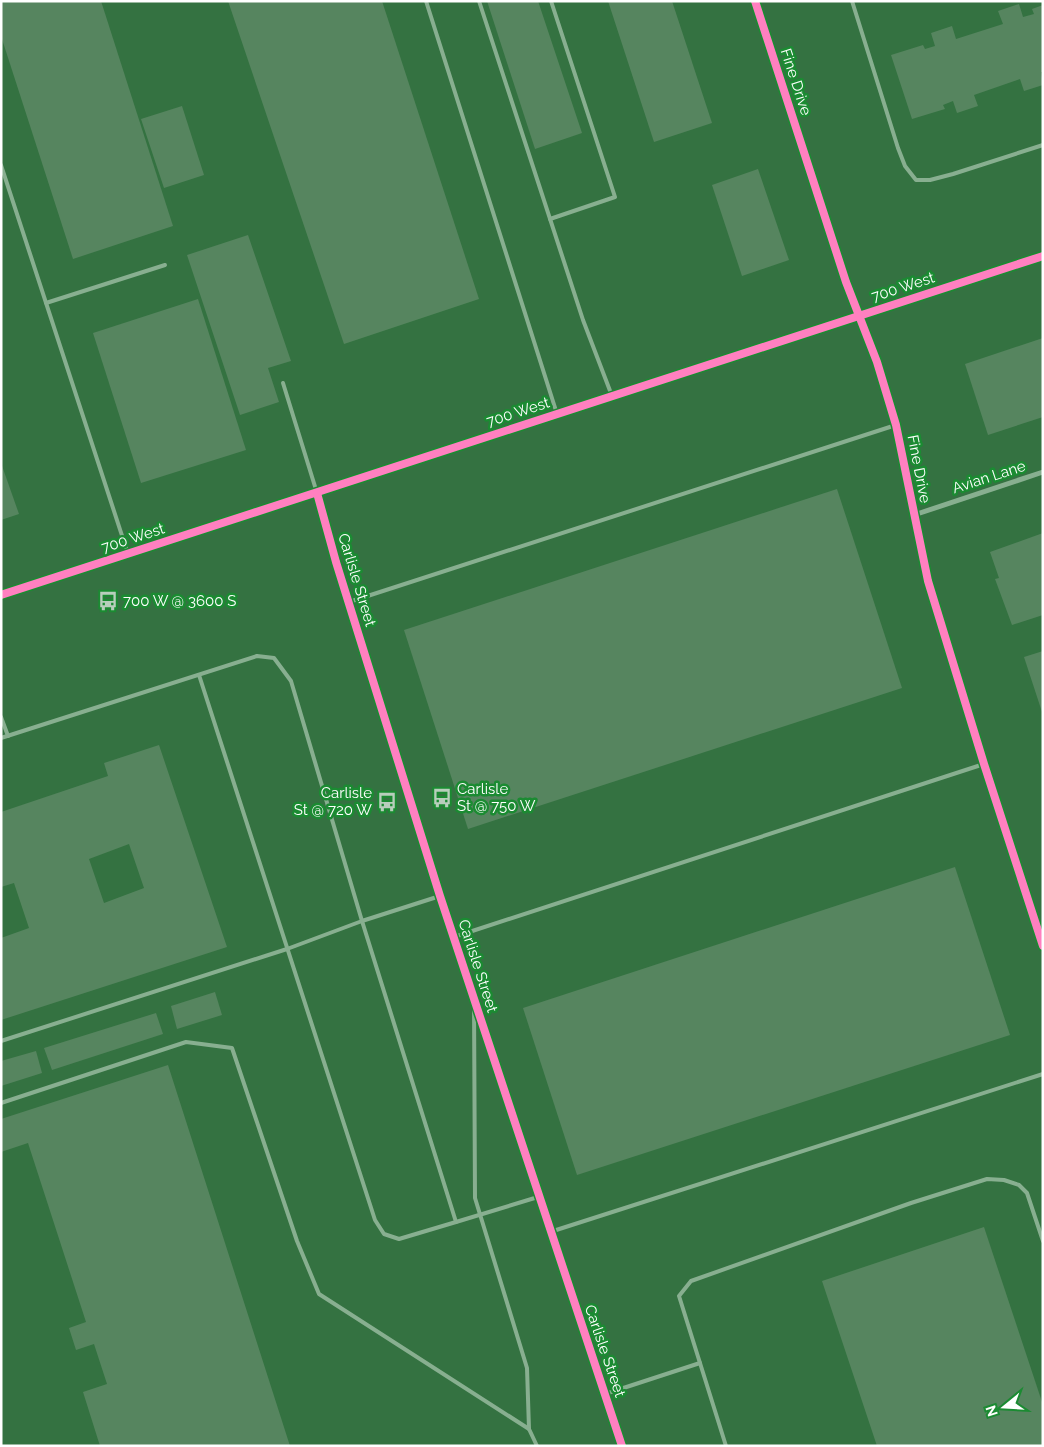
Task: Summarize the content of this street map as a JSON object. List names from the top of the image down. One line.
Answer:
{"streets":{"street":["Fine Drive","700 West","Avian Lane","Carlisle Street"]},"crossings":[["Fine Drive","700 West"],["Fine Drive","Avian Lane"],["700 West","Carlisle Street"]],"places":{"bus stop":["700 W @ 3600 S","Carlisle St @ 750 W","Carlisle St @ 720 W"]},"north":"left"}
